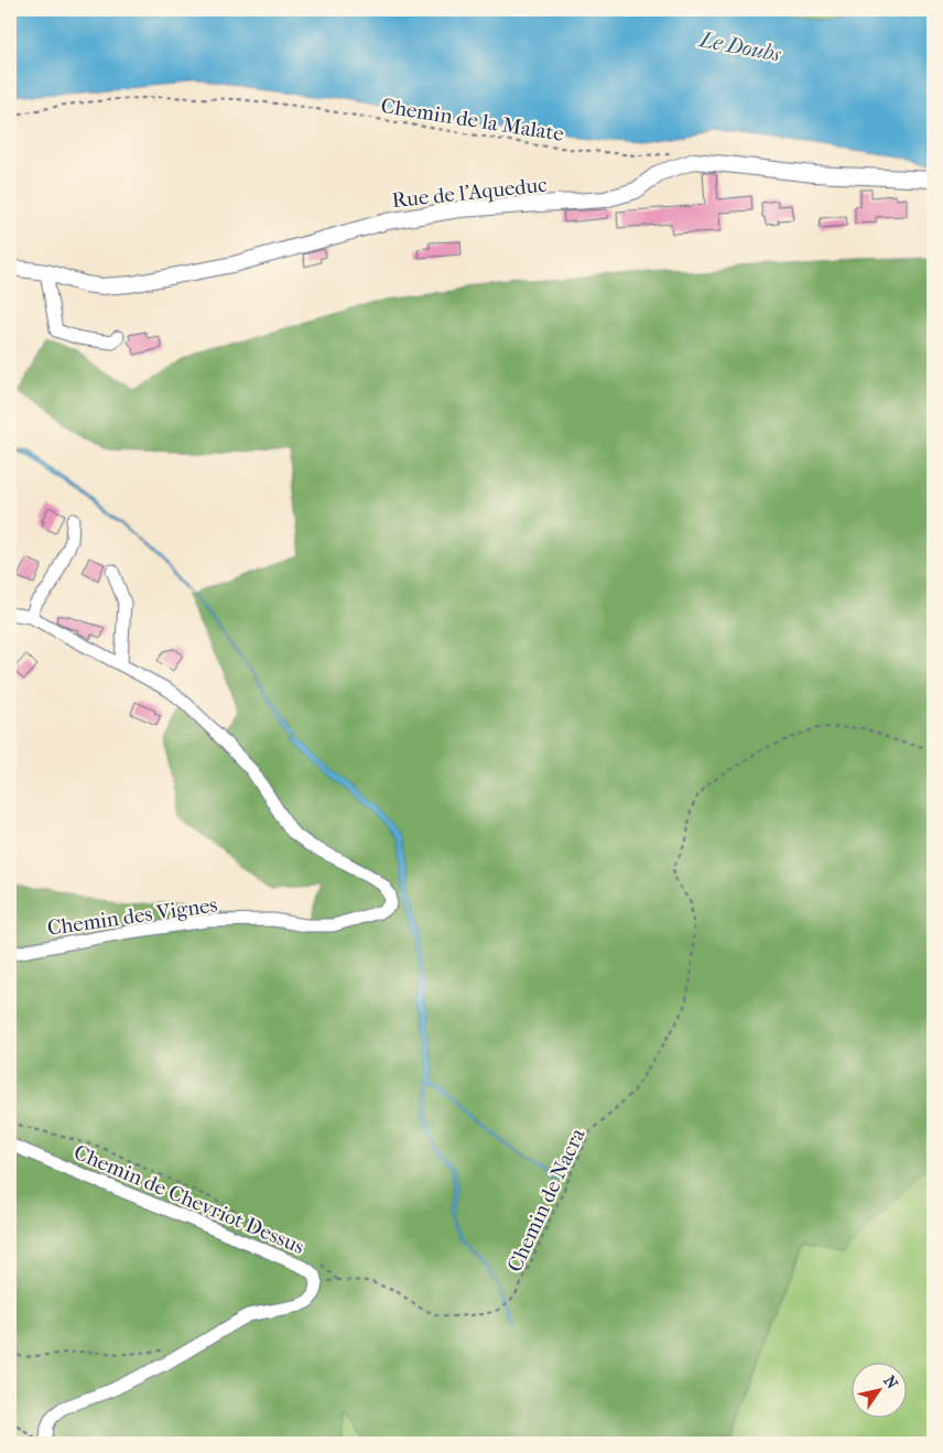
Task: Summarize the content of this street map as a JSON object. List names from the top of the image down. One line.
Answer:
{"streets":{"street":["Rue de l'Aqueduc","Chemin des Vignes","Chemin de Chevriot Dessus"],"path":["Chemin de la Malate","Chemin de Nacra"]},"water":["Le Doubs"],"north":"top right"}
